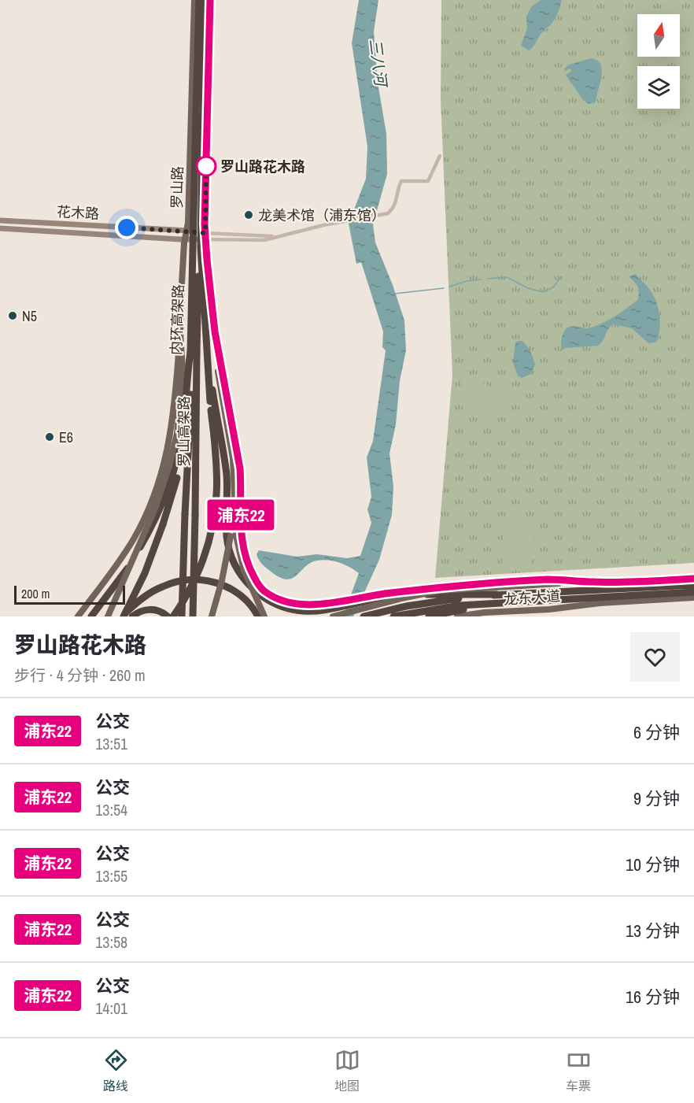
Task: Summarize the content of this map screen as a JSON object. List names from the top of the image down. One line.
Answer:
{"streets":{"highway":["内环高架路","罗山高架路"],"main road":["罗山路","花木路","龙东大道"]},"crossings":[["罗山路","花木路"],["内环高架路","罗山高架路"]],"water":["三八河"],"places":["罗山路花木路","龙美术馆（浦东馆）","N5","E6"],"lines":["bus line 浦东22"],"scale_bar":"200 m","north":"top","page":{"on_map":"浦东22","scale":"200 m","heading":["罗山路花木路","步行 · 4 分钟 · 260 m"],"list":[{"mark":"浦东22","name":"公交","note":"13:51","value":"6 分钟"},{"mark":"浦东22","name":"公交","note":"13:54","value":"9 分钟"},{"mark":"浦东22","name":"公交","note":"13:55","value":"10 分钟"},{"mark":"浦东22","name":"公交","note":"13:58","value":"13 分钟"},{"mark":"浦东22","name":"公交","note":"14:01","value":"16 分钟"}],"tabs":["路线","地图","车票"]}}
